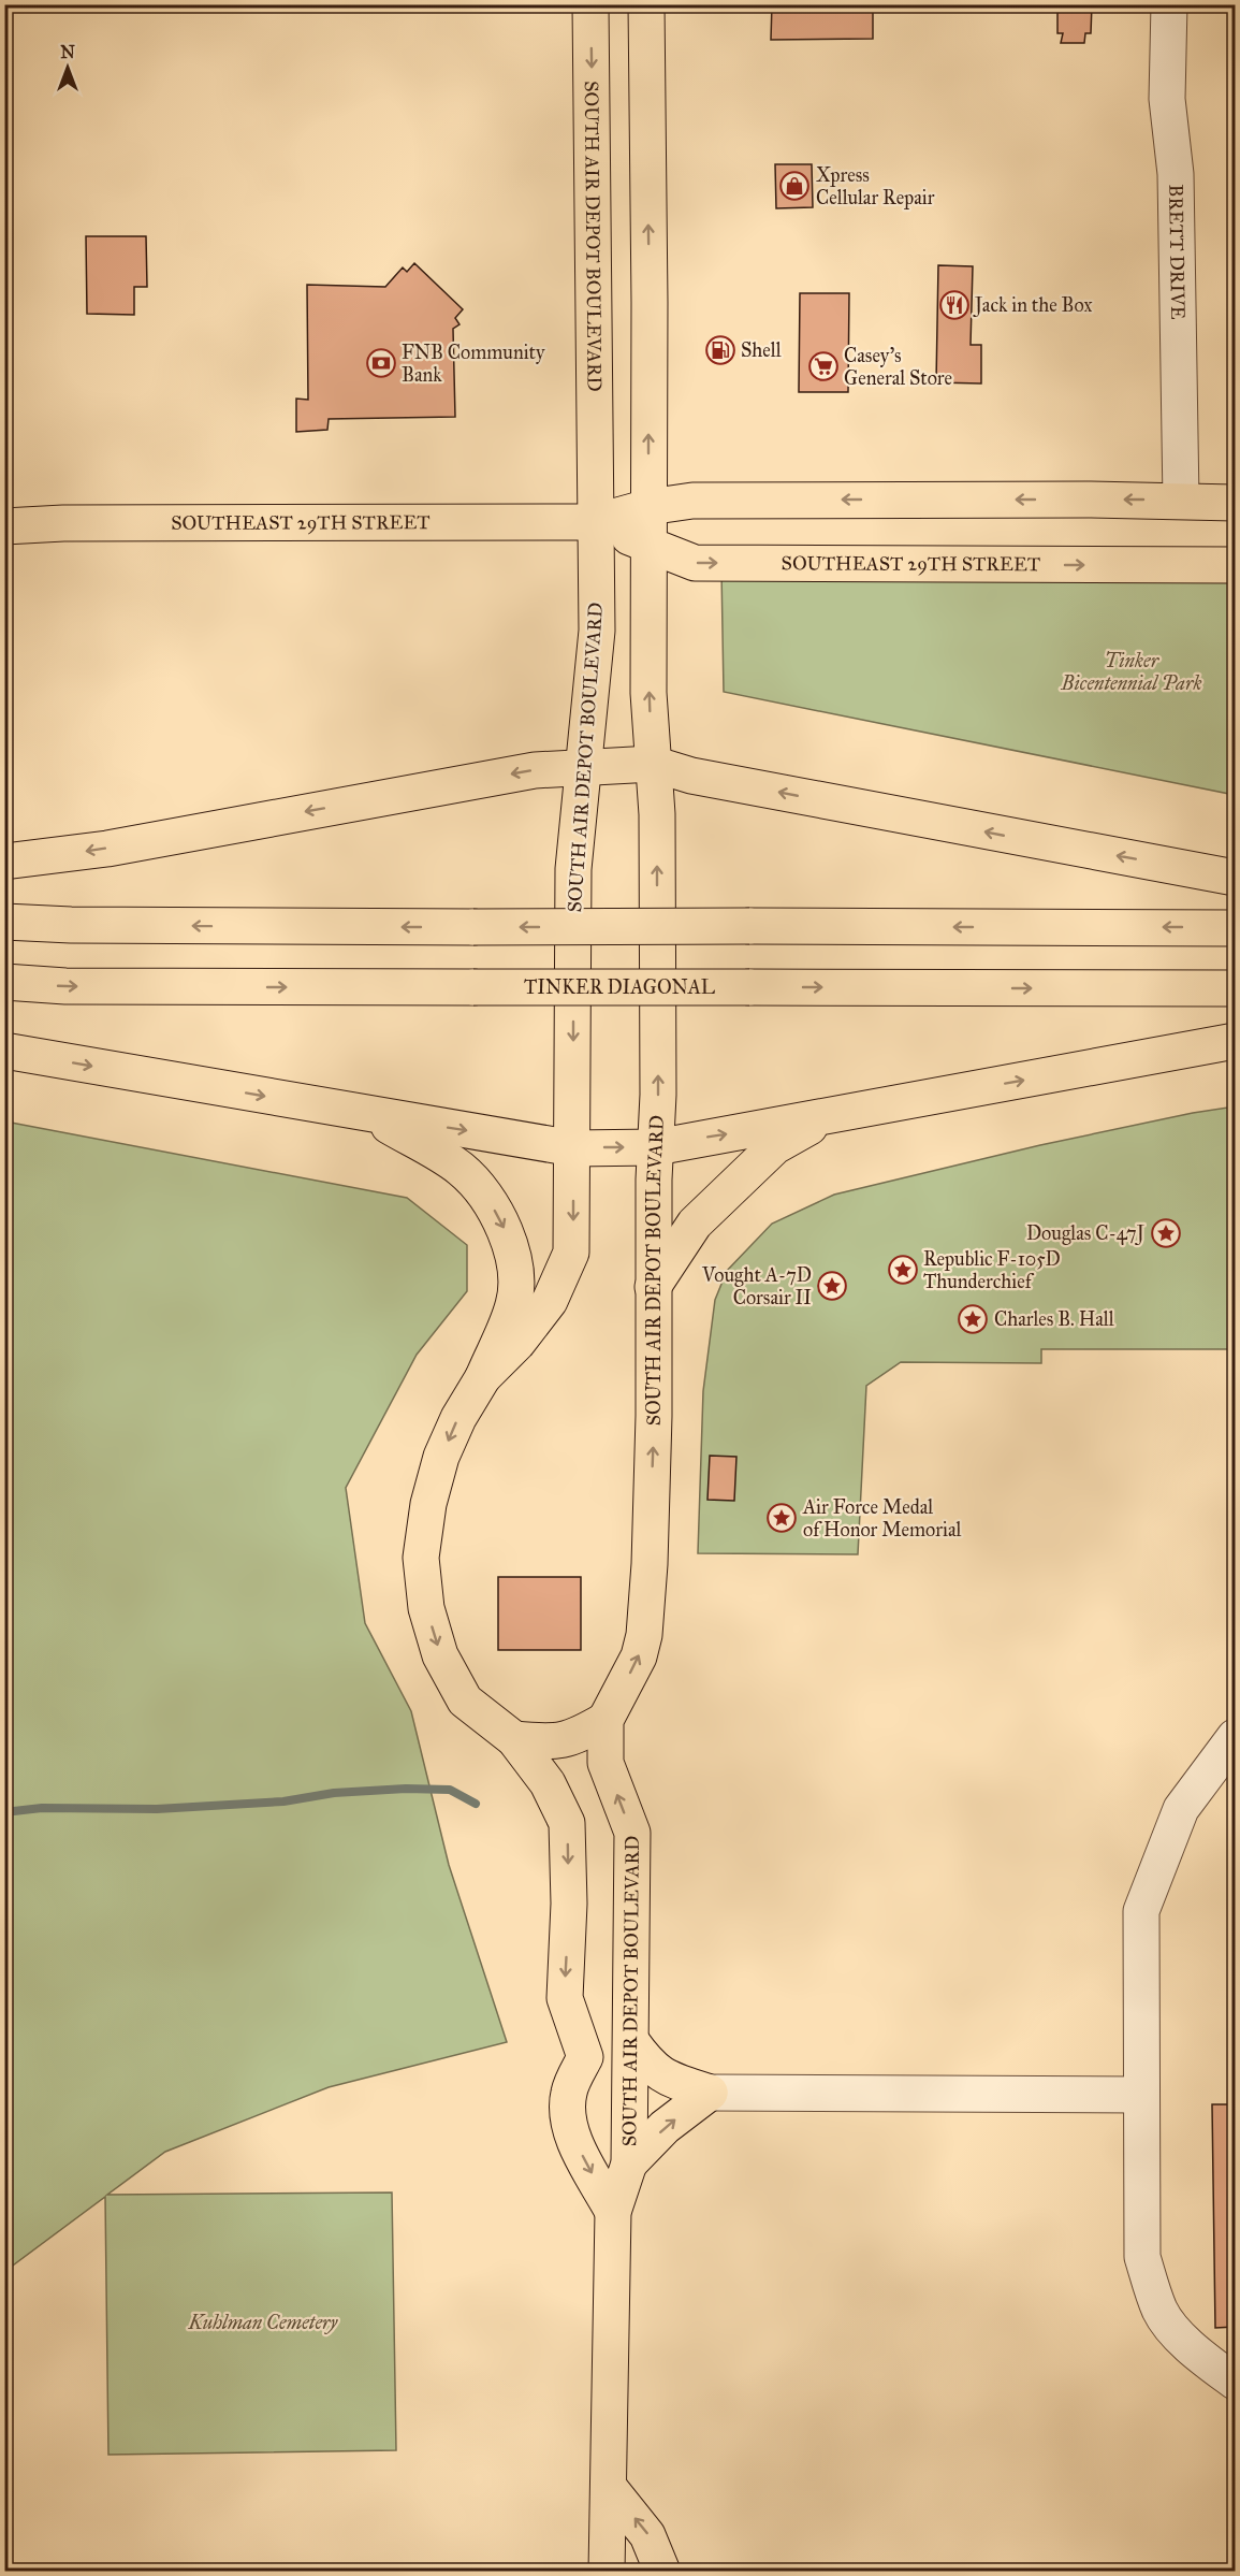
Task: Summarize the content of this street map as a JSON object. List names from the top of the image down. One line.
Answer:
{"streets":{"main road":["SOUTH AIR DEPOT BOULEVARD","SOUTHEAST 29TH STREET","TINKER DIAGONAL"],"street":["BRETT DRIVE"]},"crossings":[["SOUTH AIR DEPOT BOULEVARD","SOUTHEAST 29TH STREET"],["BRETT DRIVE","SOUTHEAST 29TH STREET"]],"parks":["Tinker Bicentennial Park","Kuhlman Cemetery"],"places":{"shop":["Xpress Cellular Repair"],"restaurant":["Jack in the Box"],"fuel station":["Shell"],"bank":["FNB Community Bank"],"supermarket":["Casey's General Store"],"place":["Douglas C-47J","Republic F-105D Thunderchief","Vought A-7D Corsair II","Charles B. Hall","Air Force Medal of Honor Memorial"]},"north":"top"}
